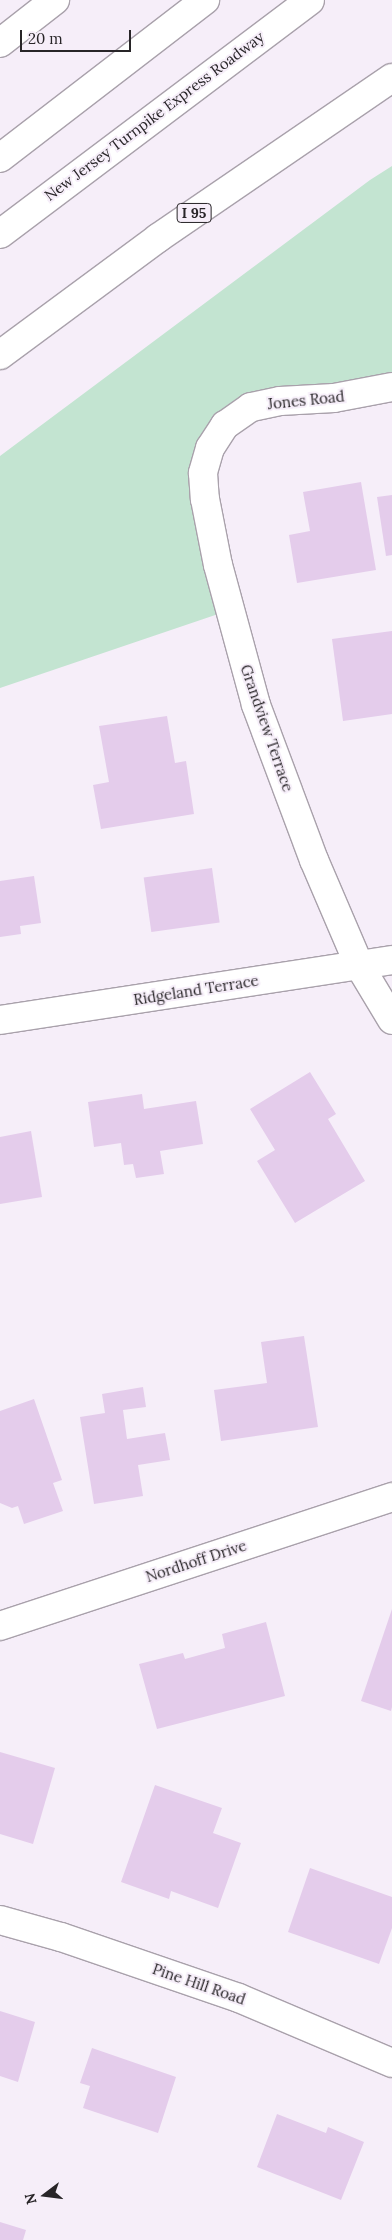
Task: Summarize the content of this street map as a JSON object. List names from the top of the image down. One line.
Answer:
{"streets":{"main road":["New Jersey Turnpike Express Roadway","I 95","Jones Road","Grandview Terrace","Ridgeland Terrace","Nordhoff Drive","Pine Hill Road"]},"crossings":[["Jones Road","Grandview Terrace"],["Grandview Terrace","Ridgeland Terrace"]],"scale_bar":"20 m","north":"left"}
